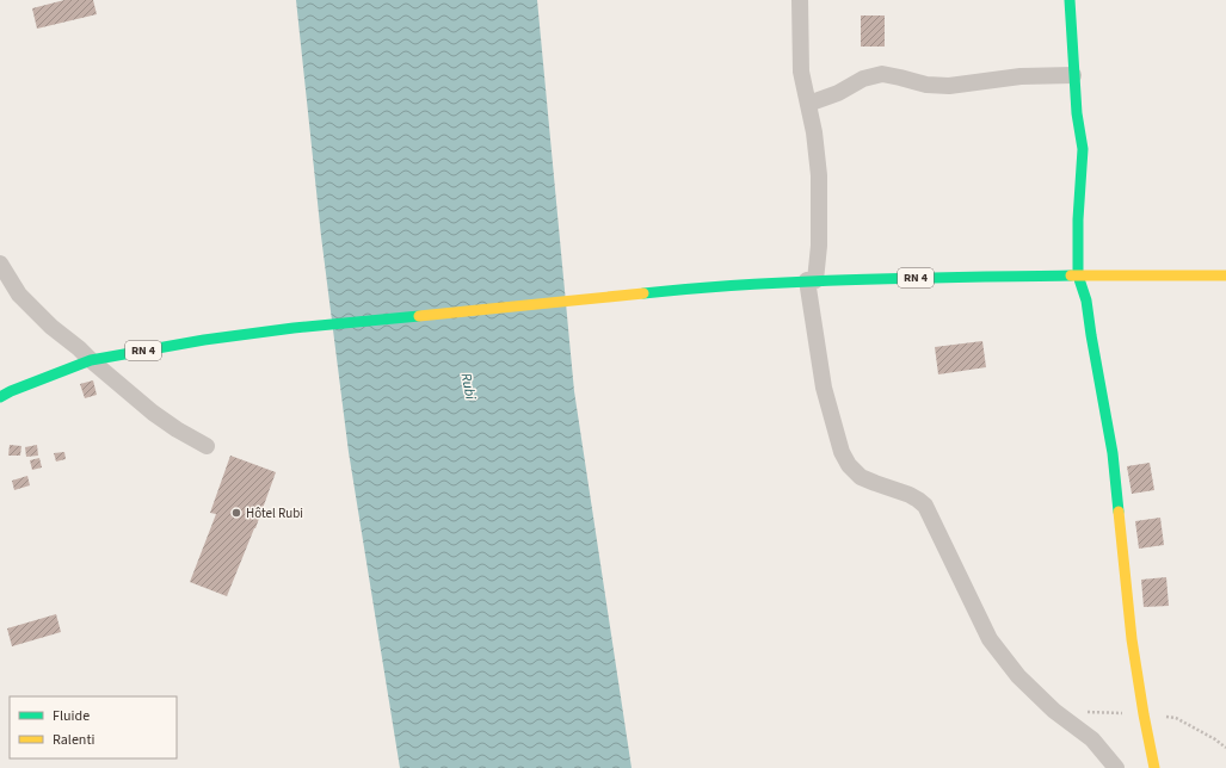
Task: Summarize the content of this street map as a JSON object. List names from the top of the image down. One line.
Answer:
{"streets":{"main road":["RN 4"]},"water":["Rubi"],"places":["Hôtel Rubi"],"legend":["Fluide","Ralenti"]}
